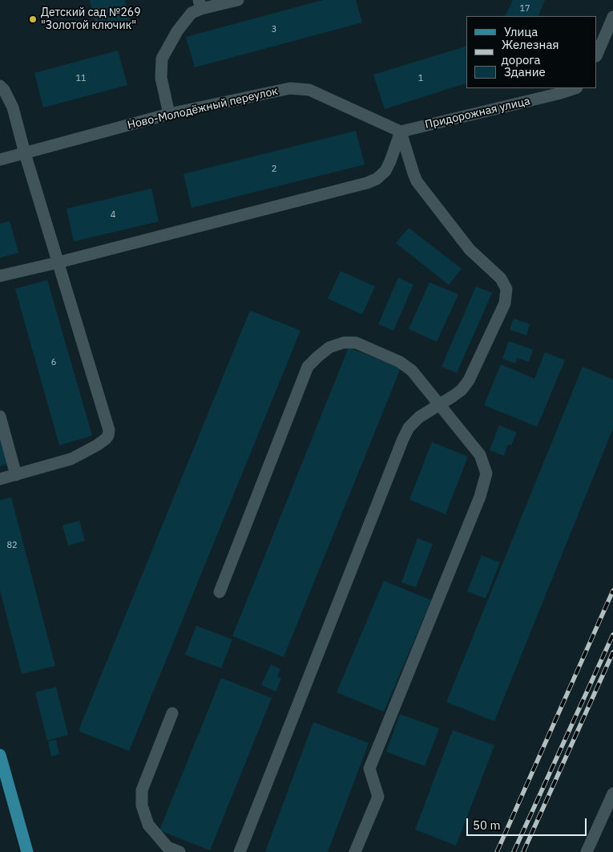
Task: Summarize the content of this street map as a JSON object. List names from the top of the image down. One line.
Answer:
{"streets":{"street":["Ново-Молодёжный переулок","Придорожная улица"]},"crossings":[["Ново-Молодёжный переулок","Придорожная улица"]],"places":["Детский сад №269 \"Золотой ключик\""],"house_numbers":["17","3","11","1","2","4","6","82"],"legend":["Улица","Железная дорога","Здание"],"scale_bar":"50 m"}
